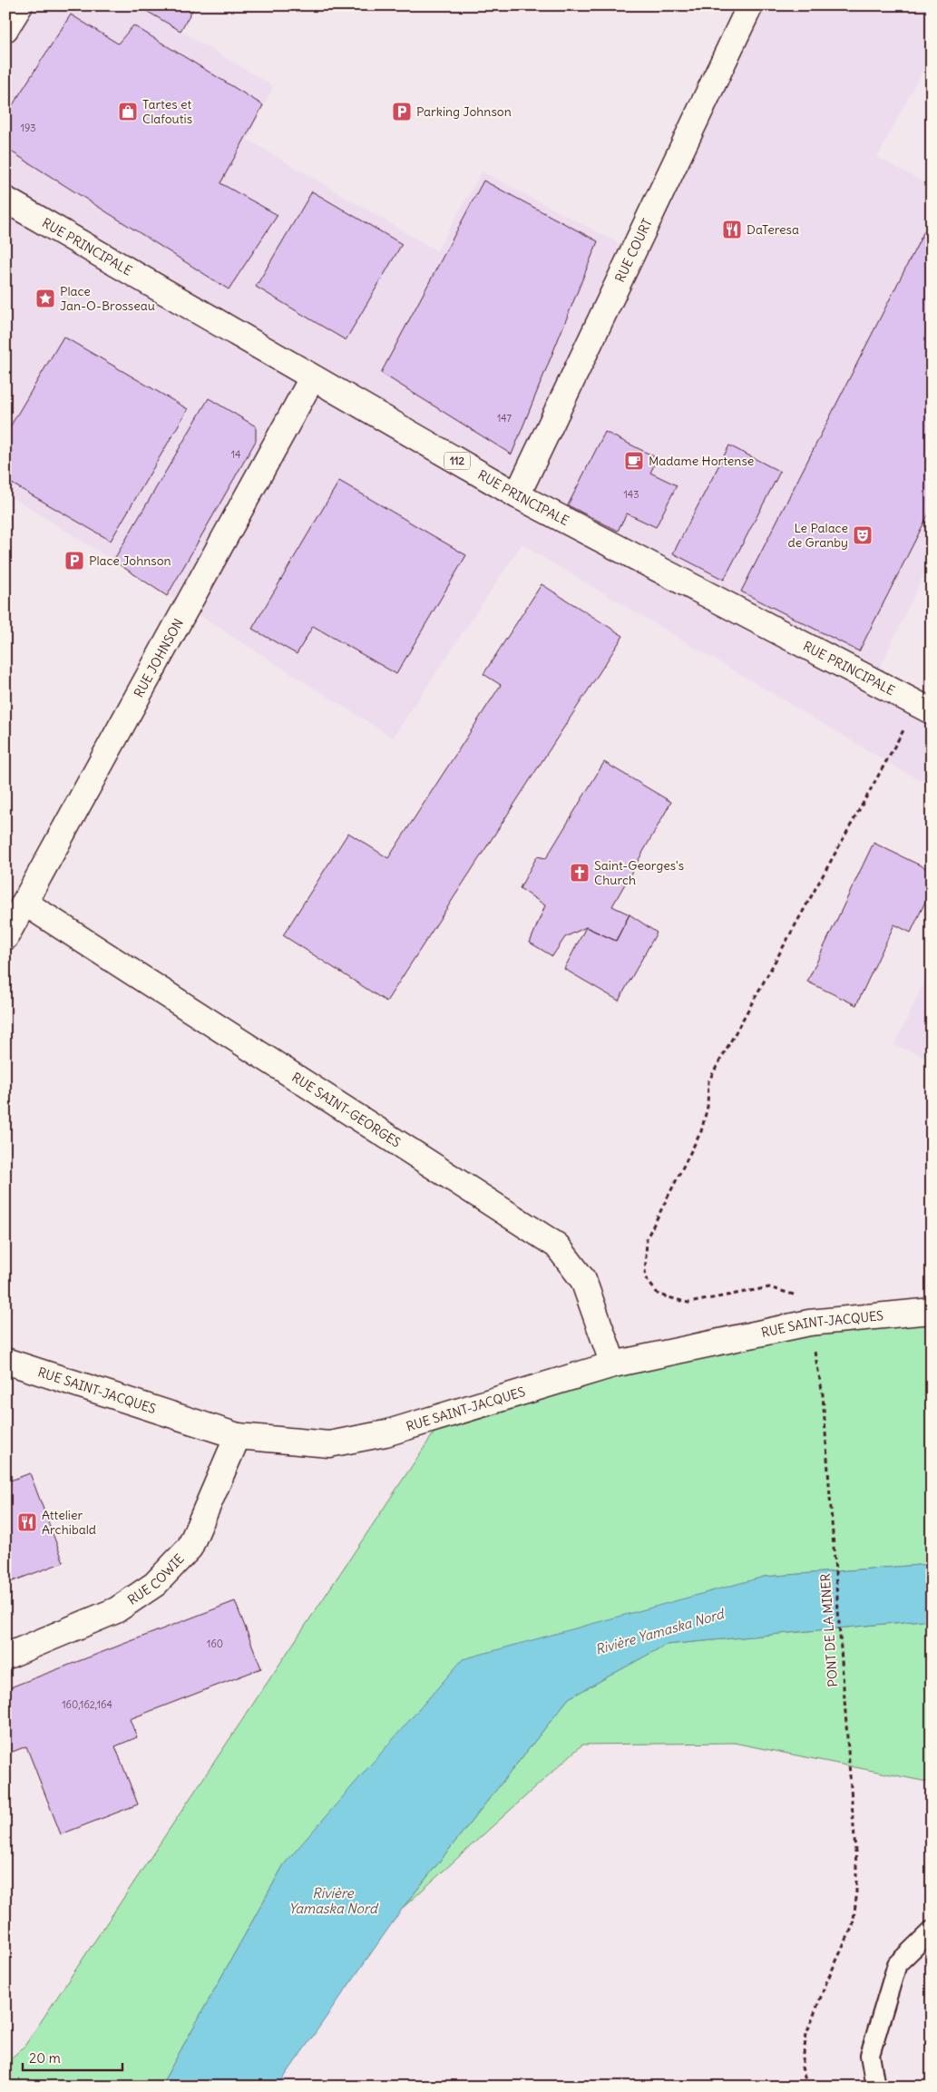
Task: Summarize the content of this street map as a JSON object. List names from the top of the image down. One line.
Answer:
{"streets":{"street":["RUE PRINCIPALE","RUE COURT","112","RUE JOHNSON","RUE SAINT-GEORGES","RUE SAINT-JACQUES","RUE COWIE"],"path":["PONT DE LA MINER"]},"crossings":[["RUE PRINCIPALE","RUE COURT"],["RUE PRINCIPALE","RUE JOHNSON"],["RUE PRINCIPALE","PONT DE LA MINER"],["RUE JOHNSON","RUE SAINT-GEORGES"],["RUE SAINT-GEORGES","RUE SAINT-JACQUES"],["RUE SAINT-JACQUES","RUE COWIE"],["RUE SAINT-JACQUES","PONT DE LA MINER"]],"water":["Rivière Yamaska Nord"],"places":{"shop":["Tartes et Clafoutis"],"parking":["Parking Johnson","Place Johnson"],"restaurant":["DaTeresa","Attelier Archibald"],"place":["Place Jan-O-Brosseau"],"cafe":["Madame Hortense"],"theatre":["Le Palace de Granby"],"church":["Saint-Georges's Church"]},"house_numbers":["193","147","14","143","160","160,162,164"],"scale_bar":"20 m"}
